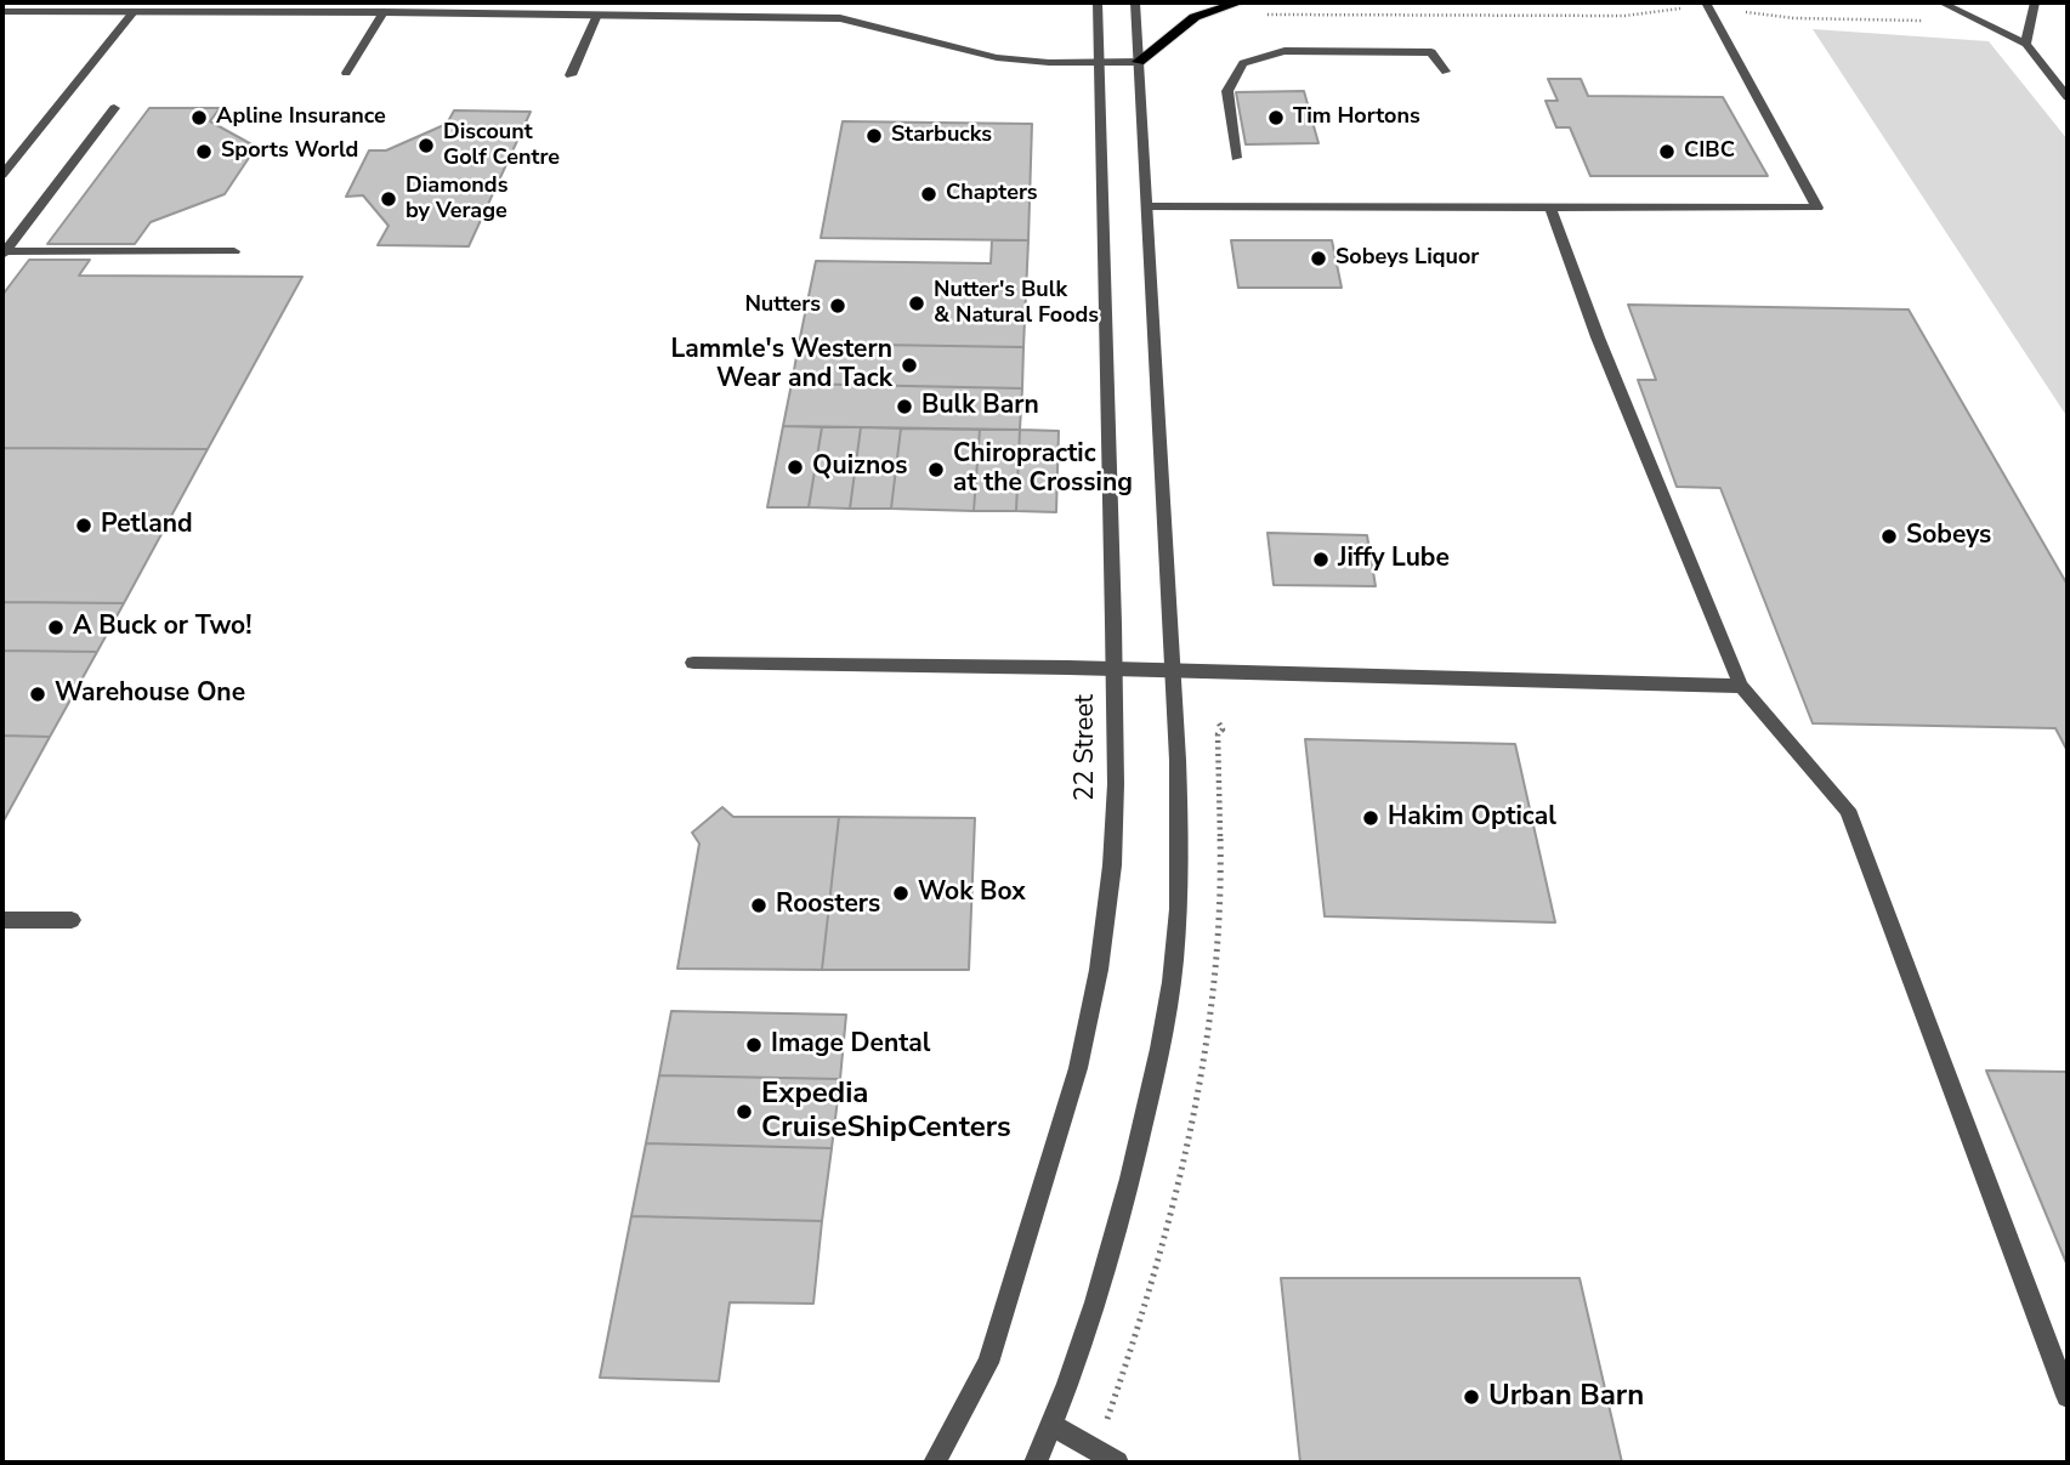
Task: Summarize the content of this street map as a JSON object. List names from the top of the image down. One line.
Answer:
{"streets":{"street":["22 Street"]},"places":["Apline Insurance","Tim Hortons","Starbucks","Discount Golf Centre","Sports World","CIBC","Chapters","Diamonds by Verage","Sobeys Liquor","Nutter's Bulk & Natural Foods","Nutters","Lammle's Western Wear and Tack","Bulk Barn","Quiznos","Chiropractic at the Crossing","Petland","Sobeys","Jiffy Lube","A Buck or Two!","Warehouse One","Hakim Optical","Wok Box","Roosters","Image Dental","Expedia CruiseShipCenters","Urban Barn"]}
